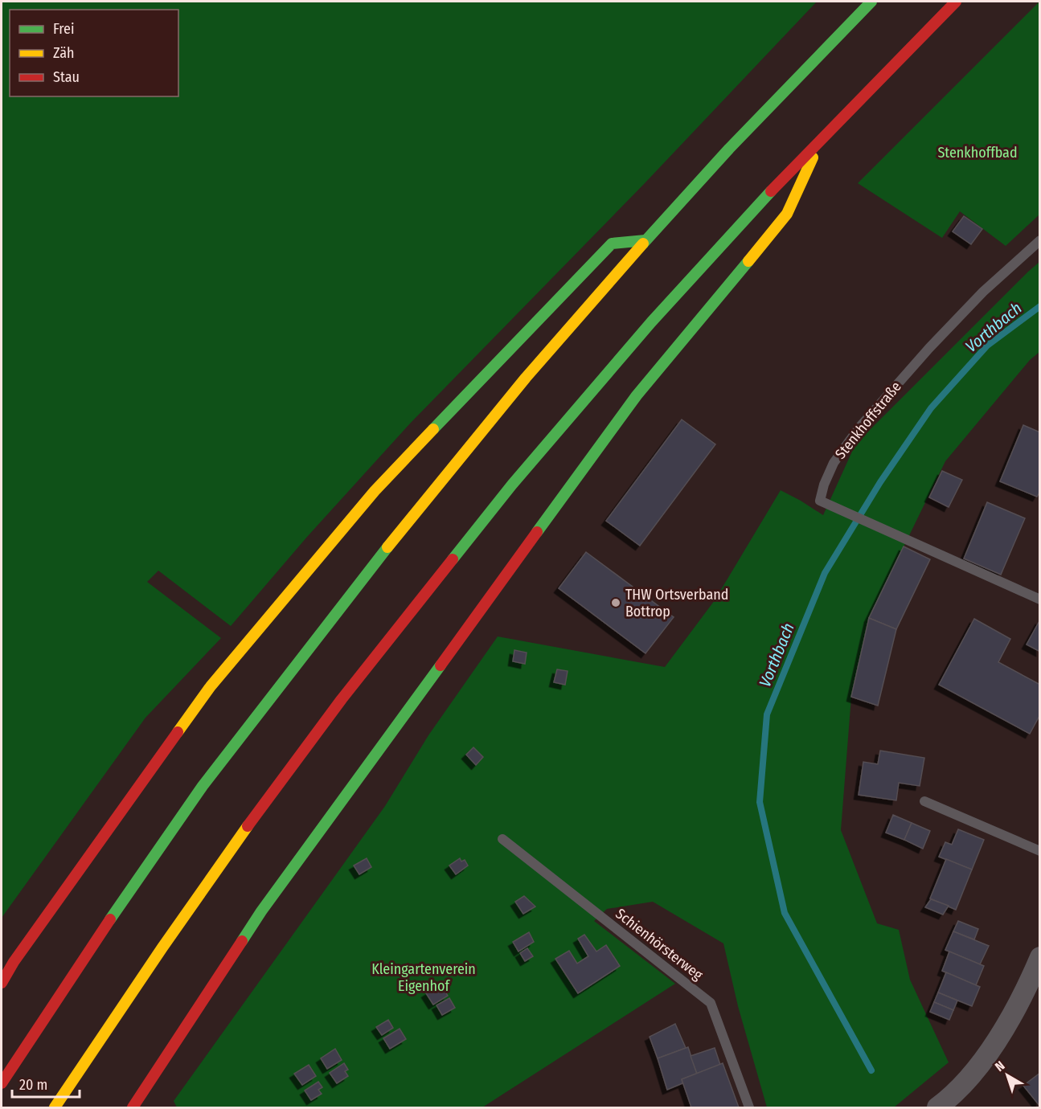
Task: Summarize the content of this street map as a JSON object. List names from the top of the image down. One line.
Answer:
{"streets":{"lane":["Stenkhoffstraße","Schienhörsterweg"]},"water":["Vorthbach"],"parks":["Stenkhoffbad","Kleingartenverein Eigenhof"],"places":["THW Ortsverband Bottrop"],"legend":["Frei","Zäh","Stau"],"scale_bar":"20 m","north":"top left"}
